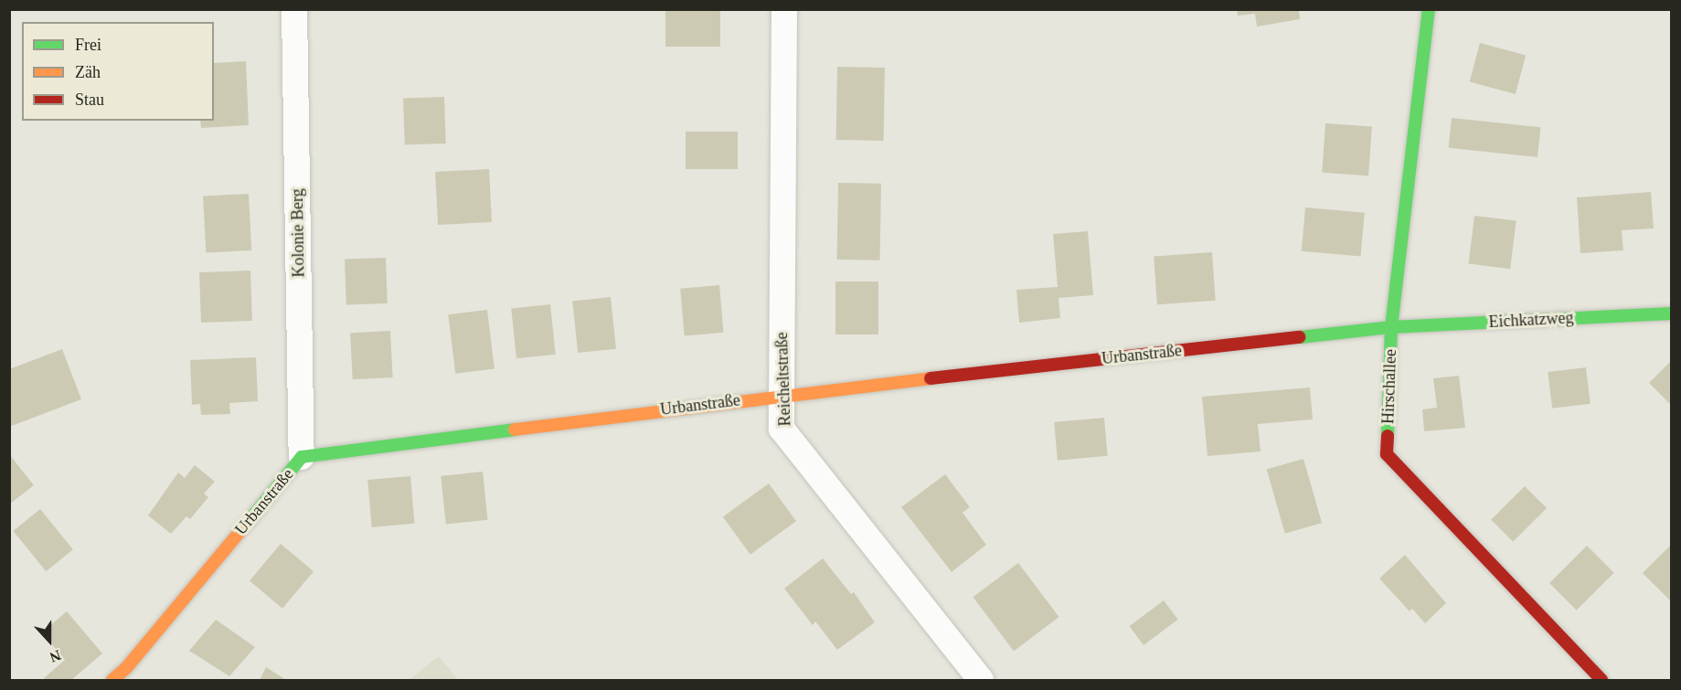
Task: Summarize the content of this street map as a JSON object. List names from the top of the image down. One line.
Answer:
{"streets":{"street":["Kolonie Berg","Eichkatzweg","Urbanstraße","Reicheltstraße","Hirschallee"]},"crossings":[["Kolonie Berg","Urbanstraße"],["Eichkatzweg","Urbanstraße"],["Eichkatzweg","Hirschallee"],["Urbanstraße","Reicheltstraße"],["Urbanstraße","Hirschallee"]],"legend":["Frei","Zäh","Stau"],"north":"bottom"}
